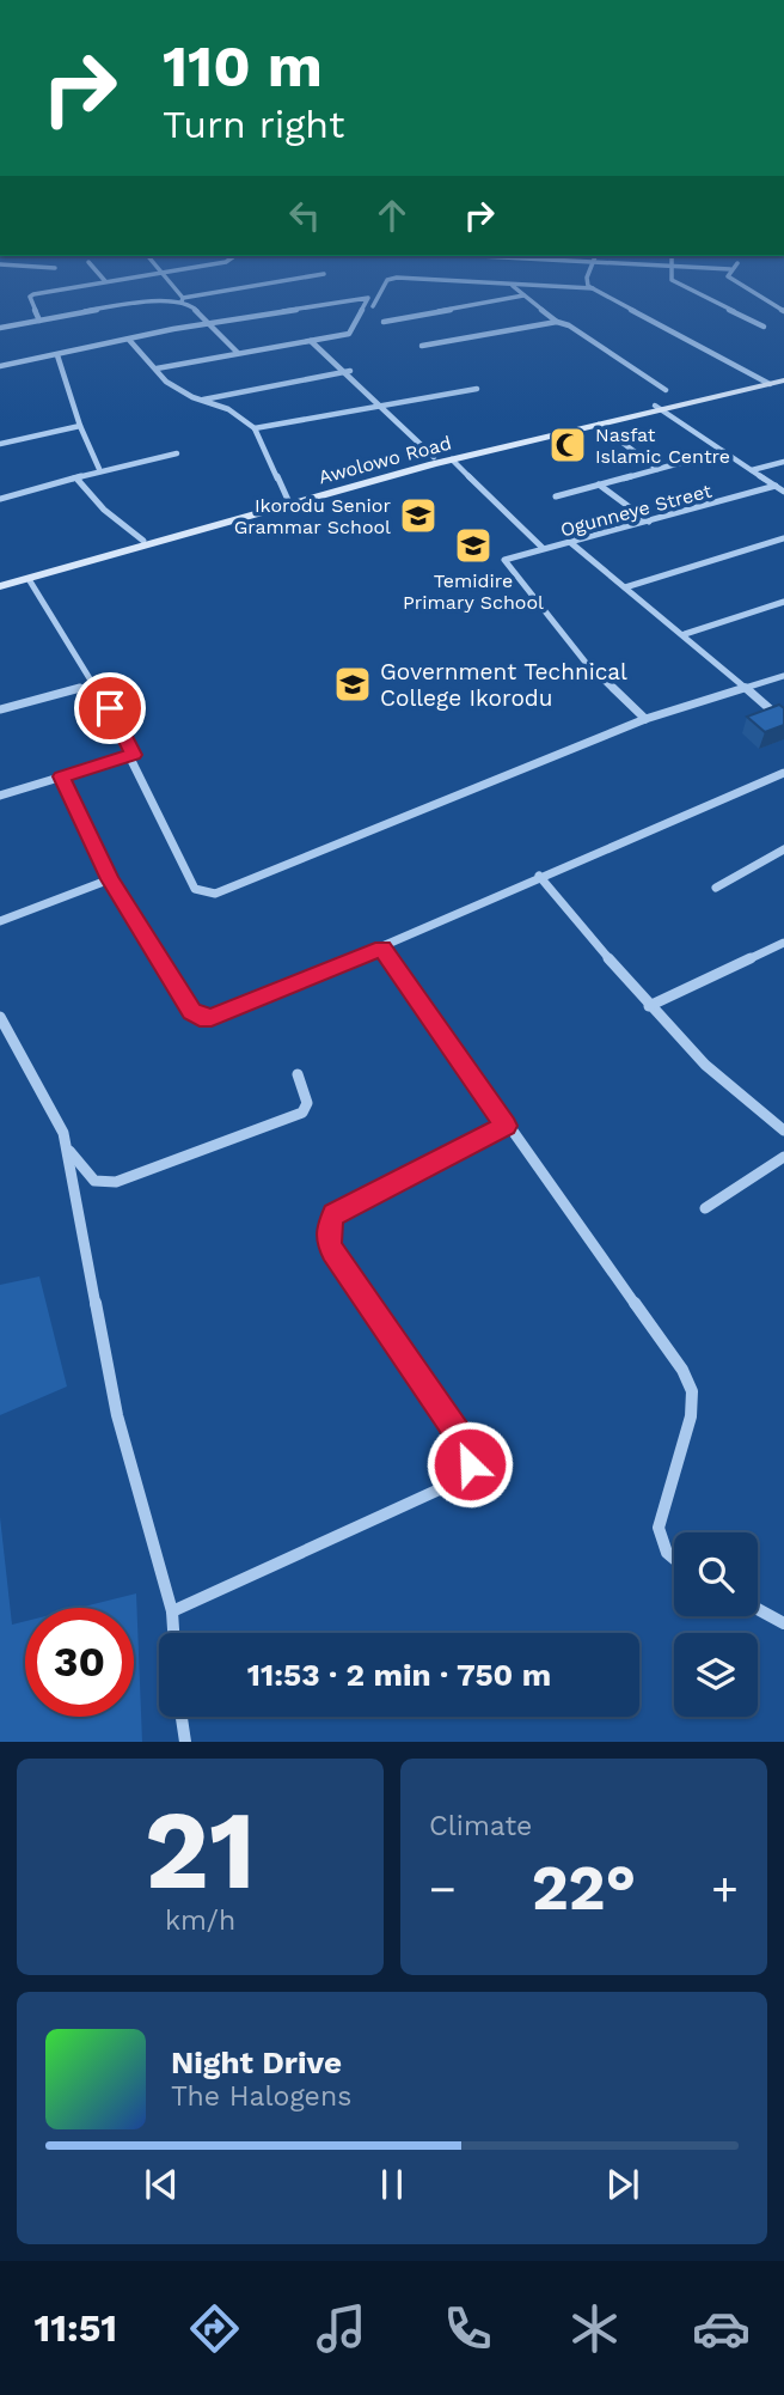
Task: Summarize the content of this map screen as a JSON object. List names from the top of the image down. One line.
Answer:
{"streets":{"main road":["Awolowo Road"],"street":["Ogunneye Street"]},"places":{"mosque":["Nasfat Islamic Centre"],"school or university":["Ikorodu Senior Grammar School","Temidire Primary School","Government Technical College Ikorodu"]},"page":{"turn":["110 m","Turn right"],"limit":"30","trip":"11:53 · 2 min · 750 m","tile":[["21","km/h"],"Climate"],"heat":["−","22°","+"],"song":["Night Drive","The Halogens"],"tabs":"11:51"}}
